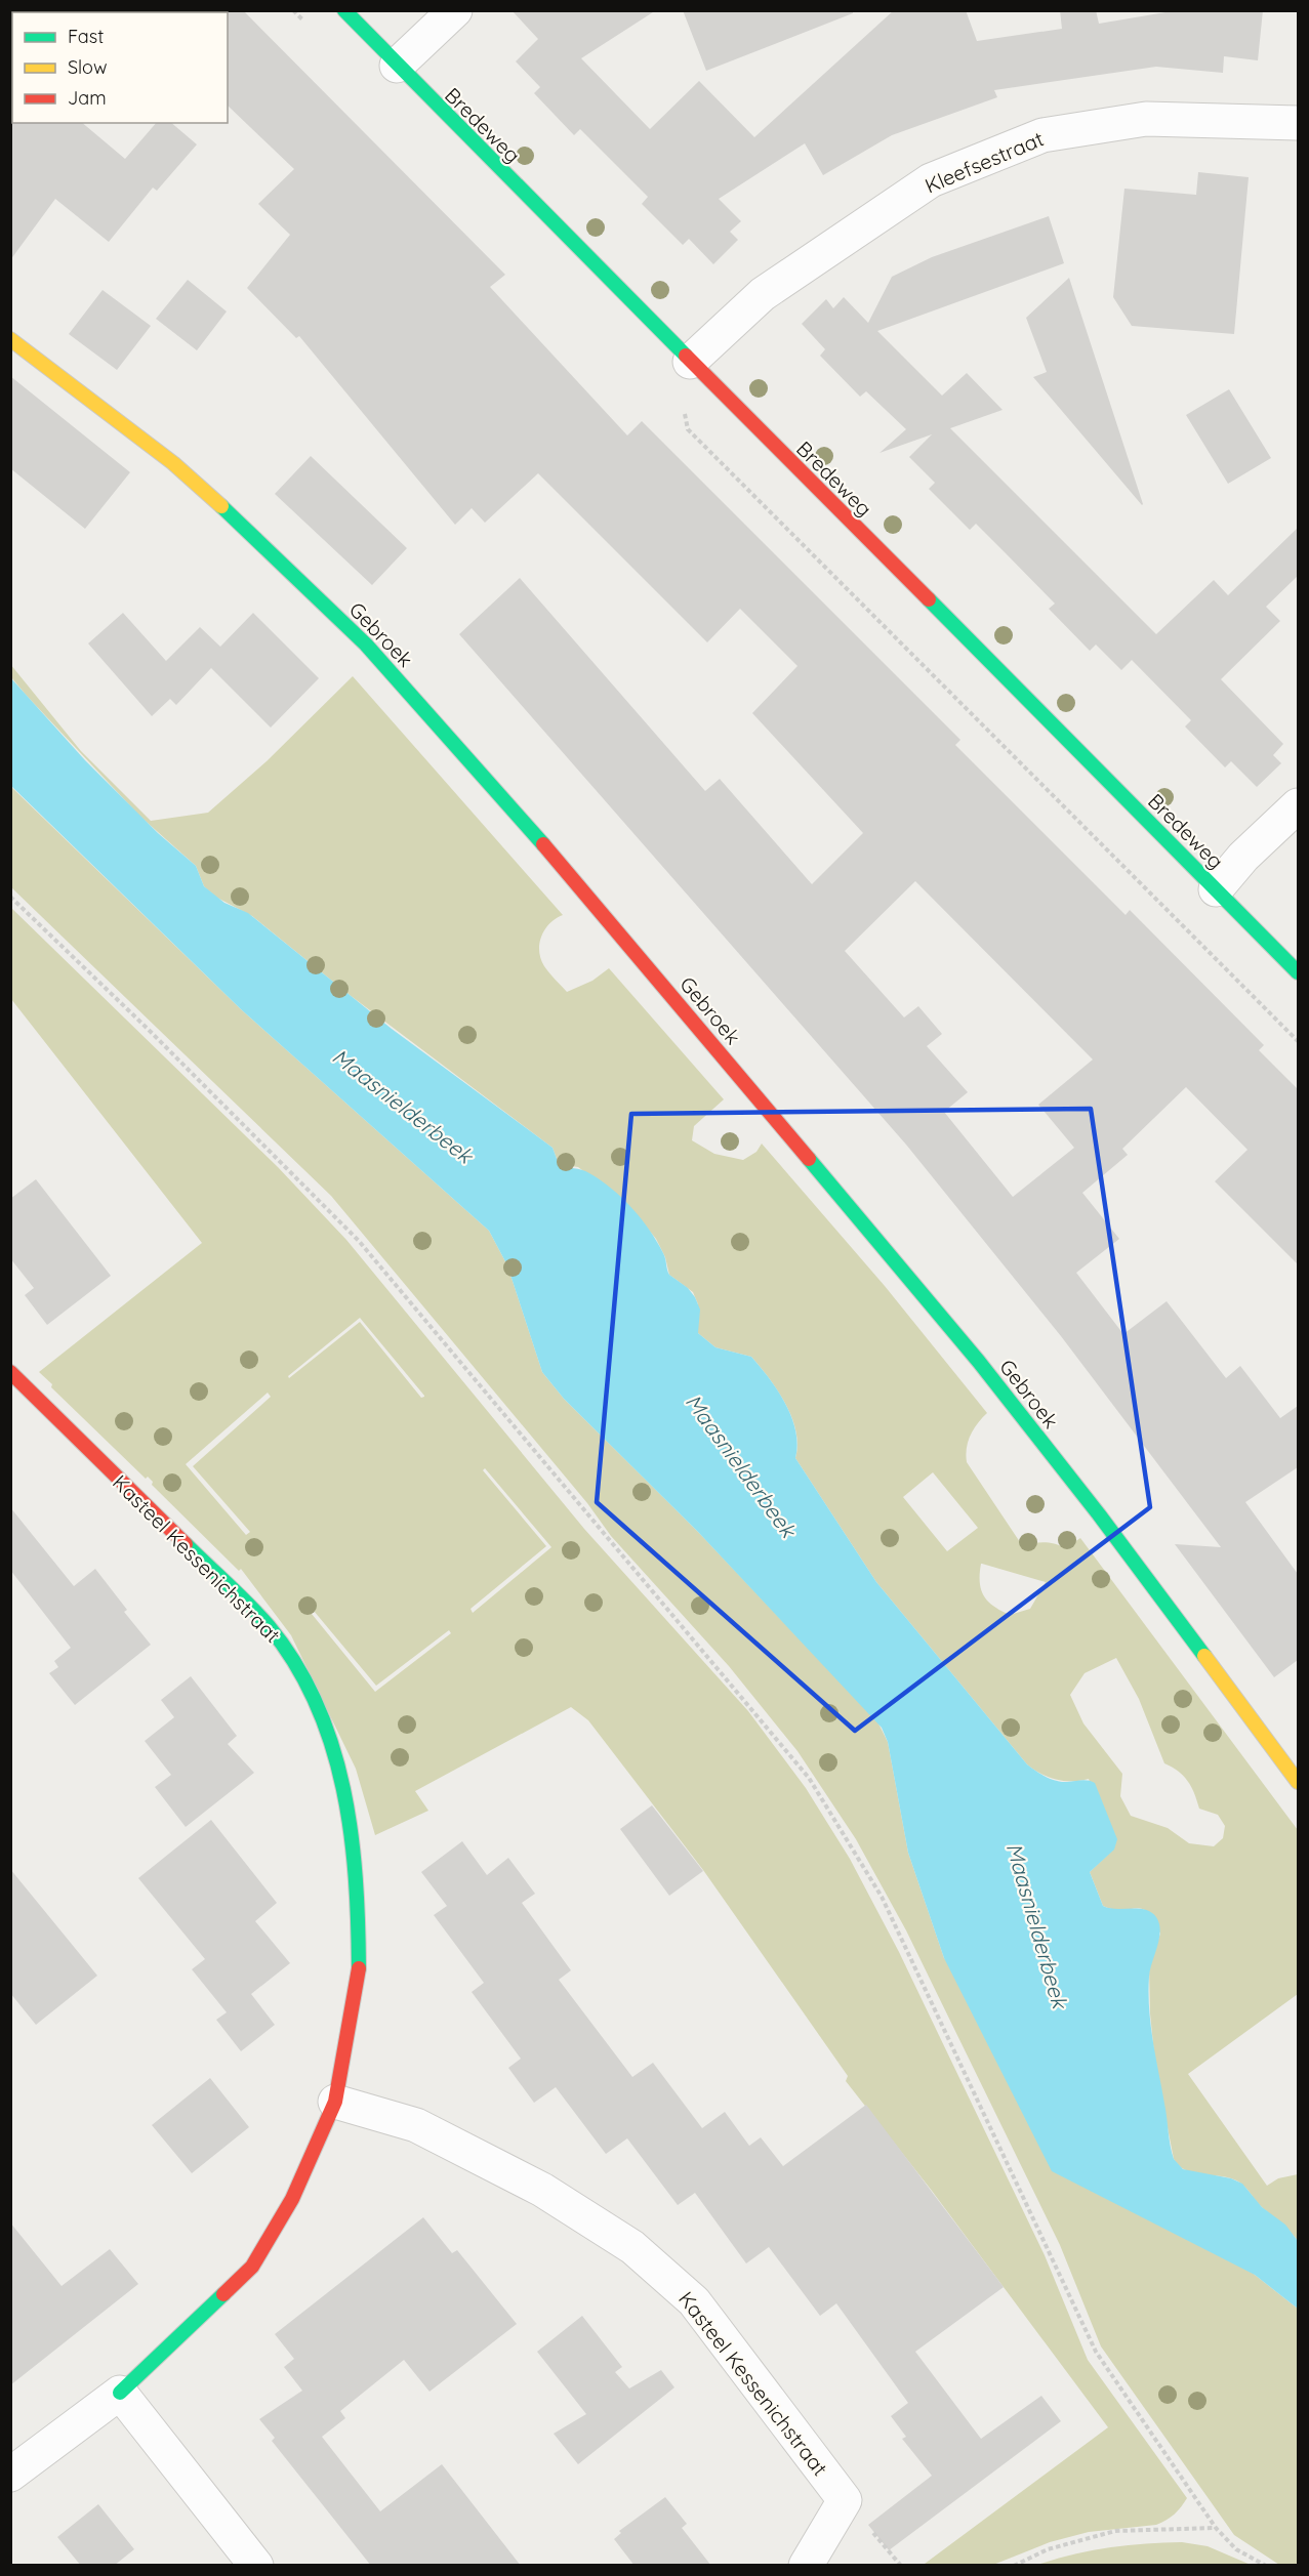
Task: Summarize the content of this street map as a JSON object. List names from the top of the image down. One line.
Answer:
{"streets":{"street":["Bredeweg","Kleefsestraat","Gebroek","Kasteel Kessenichstraat"]},"crossings":[["Bredeweg","Kleefsestraat"]],"water":["Maasnielderbeek"],"legend":["Fast","Slow","Jam"]}
